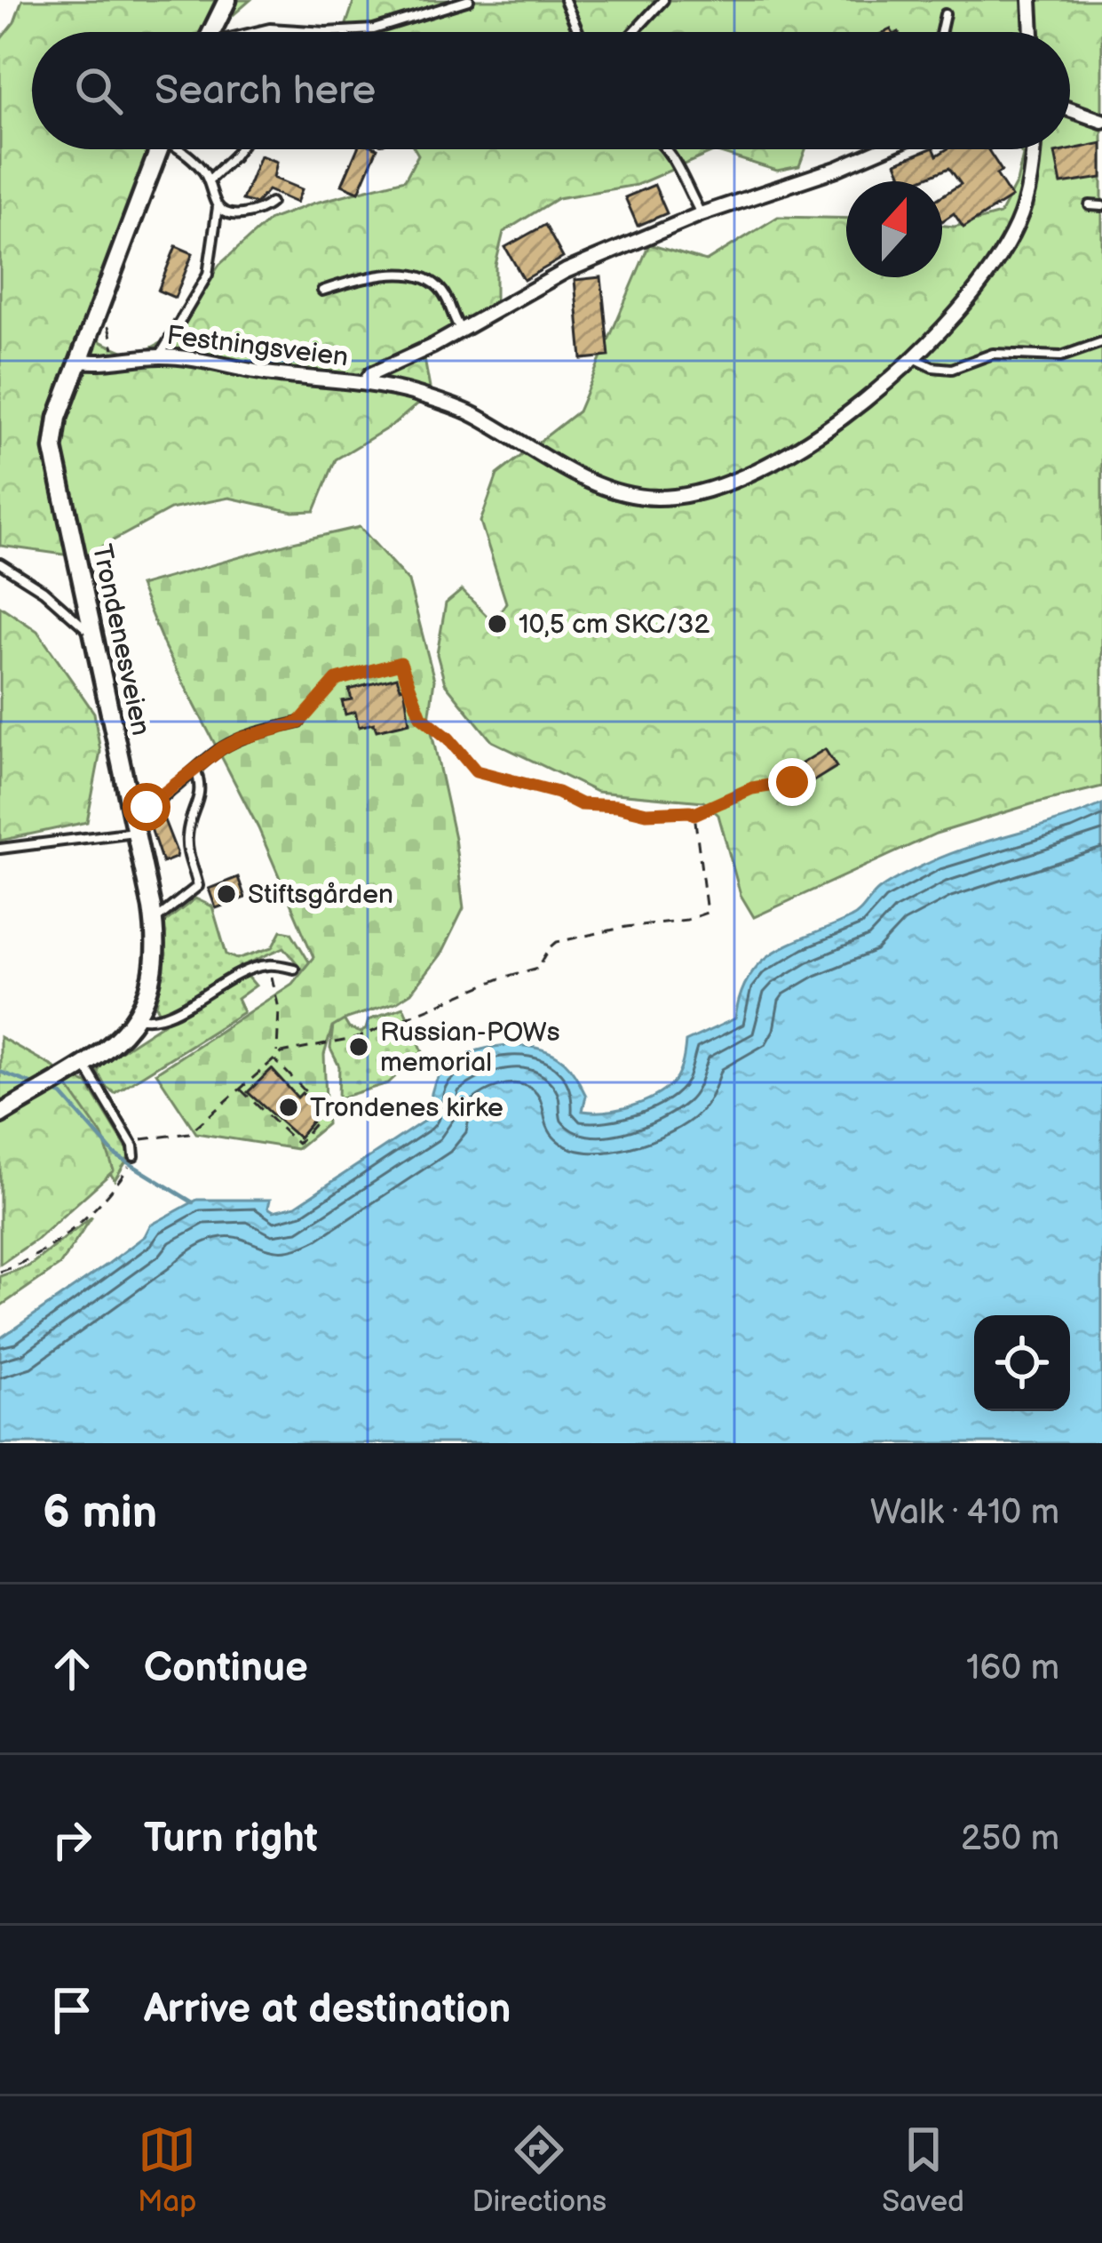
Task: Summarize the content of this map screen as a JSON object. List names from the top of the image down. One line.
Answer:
{"streets":{"main road":["Trondenesveien"],"street":["Festningsveien"]},"crossings":[["Festningsveien","Trondenesveien"]],"places":["10,5 cm SKC/32","Stiftsgården","Russian-POWs memorial","Trondenes kirke"],"north":"top","page":{"search":"Search here","heading":["6 min","Walk · 410 m"],"list":[["Continue","160 m"],["Turn right","250 m"],"Arrive at destination"],"nav":["Map","Directions","Saved"]}}
